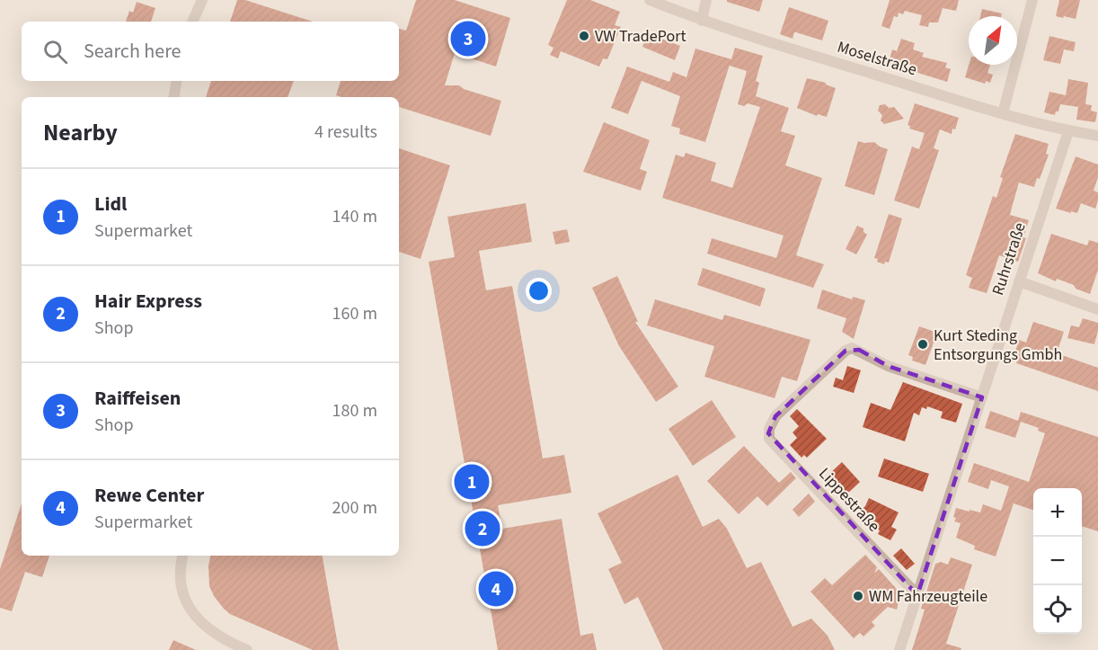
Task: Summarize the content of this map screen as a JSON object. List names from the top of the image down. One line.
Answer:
{"streets":{"street":["Moselstraße","Ruhrstraße","Lippestraße"]},"crossings":[["Moselstraße","Ruhrstraße"],["Ruhrstraße","Lippestraße"]],"places":["VW TradePort","Kurt Steding Entsorgungs Gmbh","WM Fahrzeugteile"],"north":"top right","page":{"pins":["3","1","2","4"],"search":"Search here","heading":["Nearby","4 results"],"list":[{"mark":"1","name":"Lidl","note":"Supermarket","value":"140 m"},{"mark":"2","name":"Hair Express","note":"Shop","value":"160 m"},{"mark":"3","name":"Raiffeisen","note":"Shop","value":"180 m"},{"mark":"4","name":"Rewe Center","note":"Supermarket","value":"200 m"}],"map_buttons":["+","−"]}}
